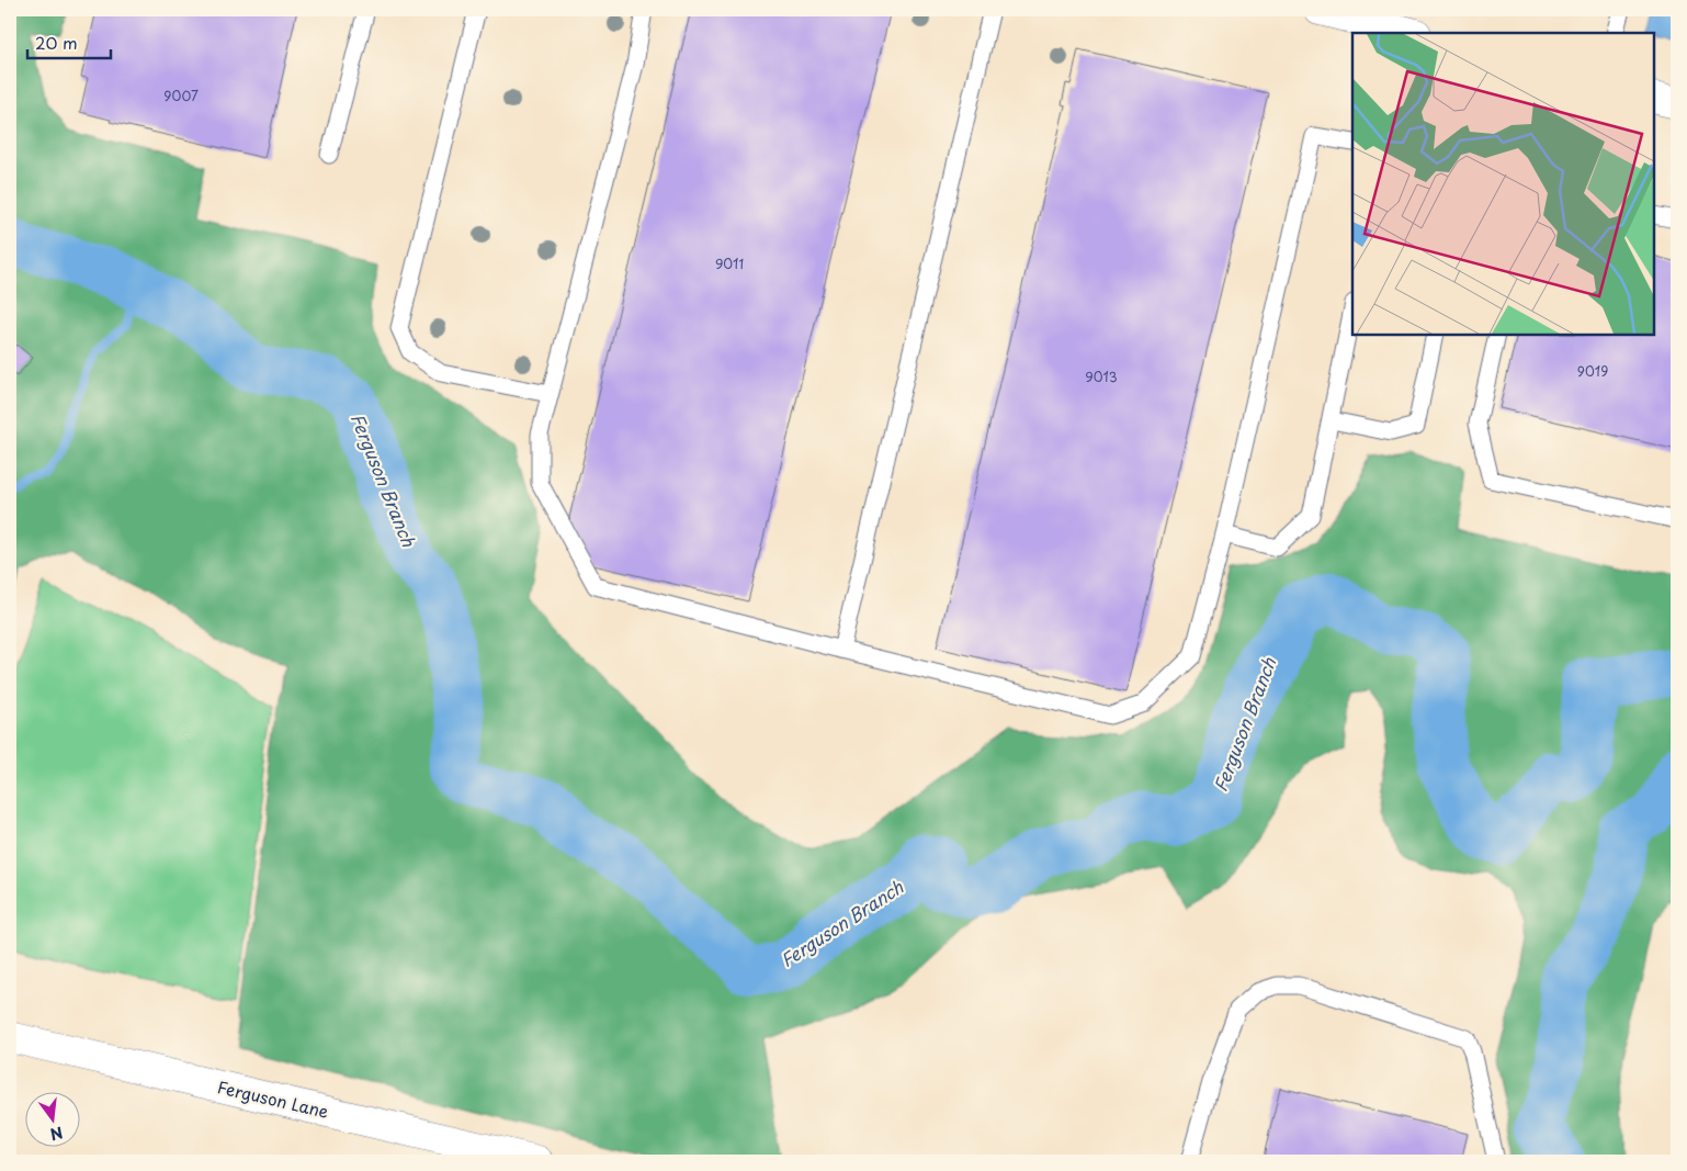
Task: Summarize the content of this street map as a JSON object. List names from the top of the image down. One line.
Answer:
{"streets":{"street":["Ferguson Lane"]},"water":["Ferguson Branch"],"house_numbers":["9007","9011","9019","9013"],"scale_bar":"20 m","north":"bottom"}
